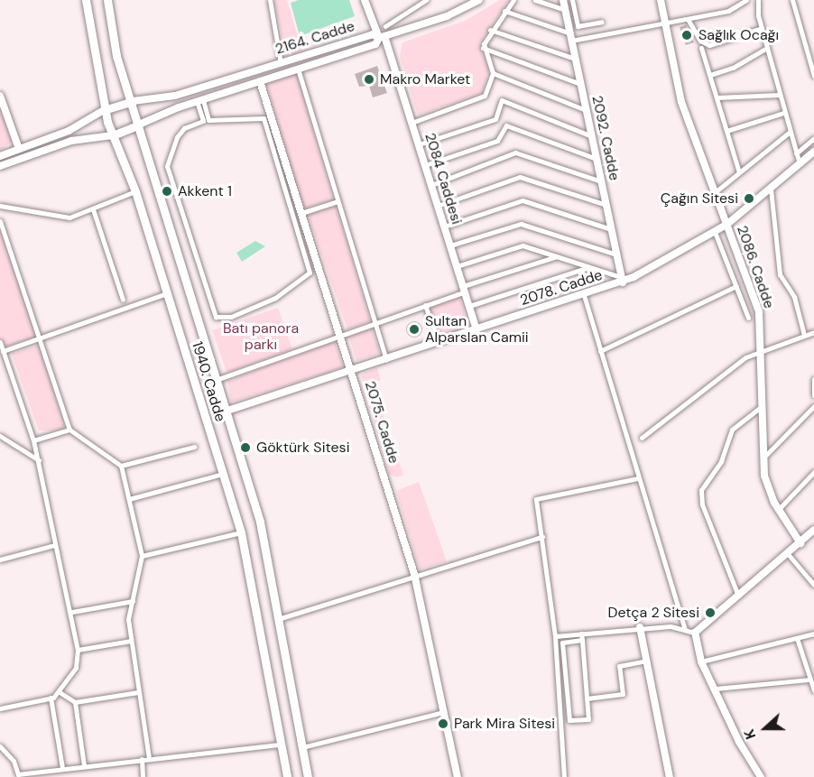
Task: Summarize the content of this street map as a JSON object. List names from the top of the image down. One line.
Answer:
{"streets":{"main road":["2164. Cadde","1940. Cadde"],"street":["2092. Cadde","2084 Caddesi","2086. Cadde","2078. Cadde","2075. Cadde"]},"crossings":[["2164. Cadde","2084 Caddesi"],["2164. Cadde","1940. Cadde"],["2164. Cadde","2075. Cadde"],["2092. Cadde","2078. Cadde"],["2084 Caddesi","2078. Cadde"],["2086. Cadde","2078. Cadde"],["2078. Cadde","1940. Cadde"],["2078. Cadde","2075. Cadde"]],"parks":["Batı panora parkı"],"places":["Sağlık Ocağı","Makro Market","Akkent 1","Çağın Sitesi","Sultan Alparslan Camii","Göktürk Sitesi","Detça 2 Sitesi","Park Mira Sitesi"],"north":"left"}
